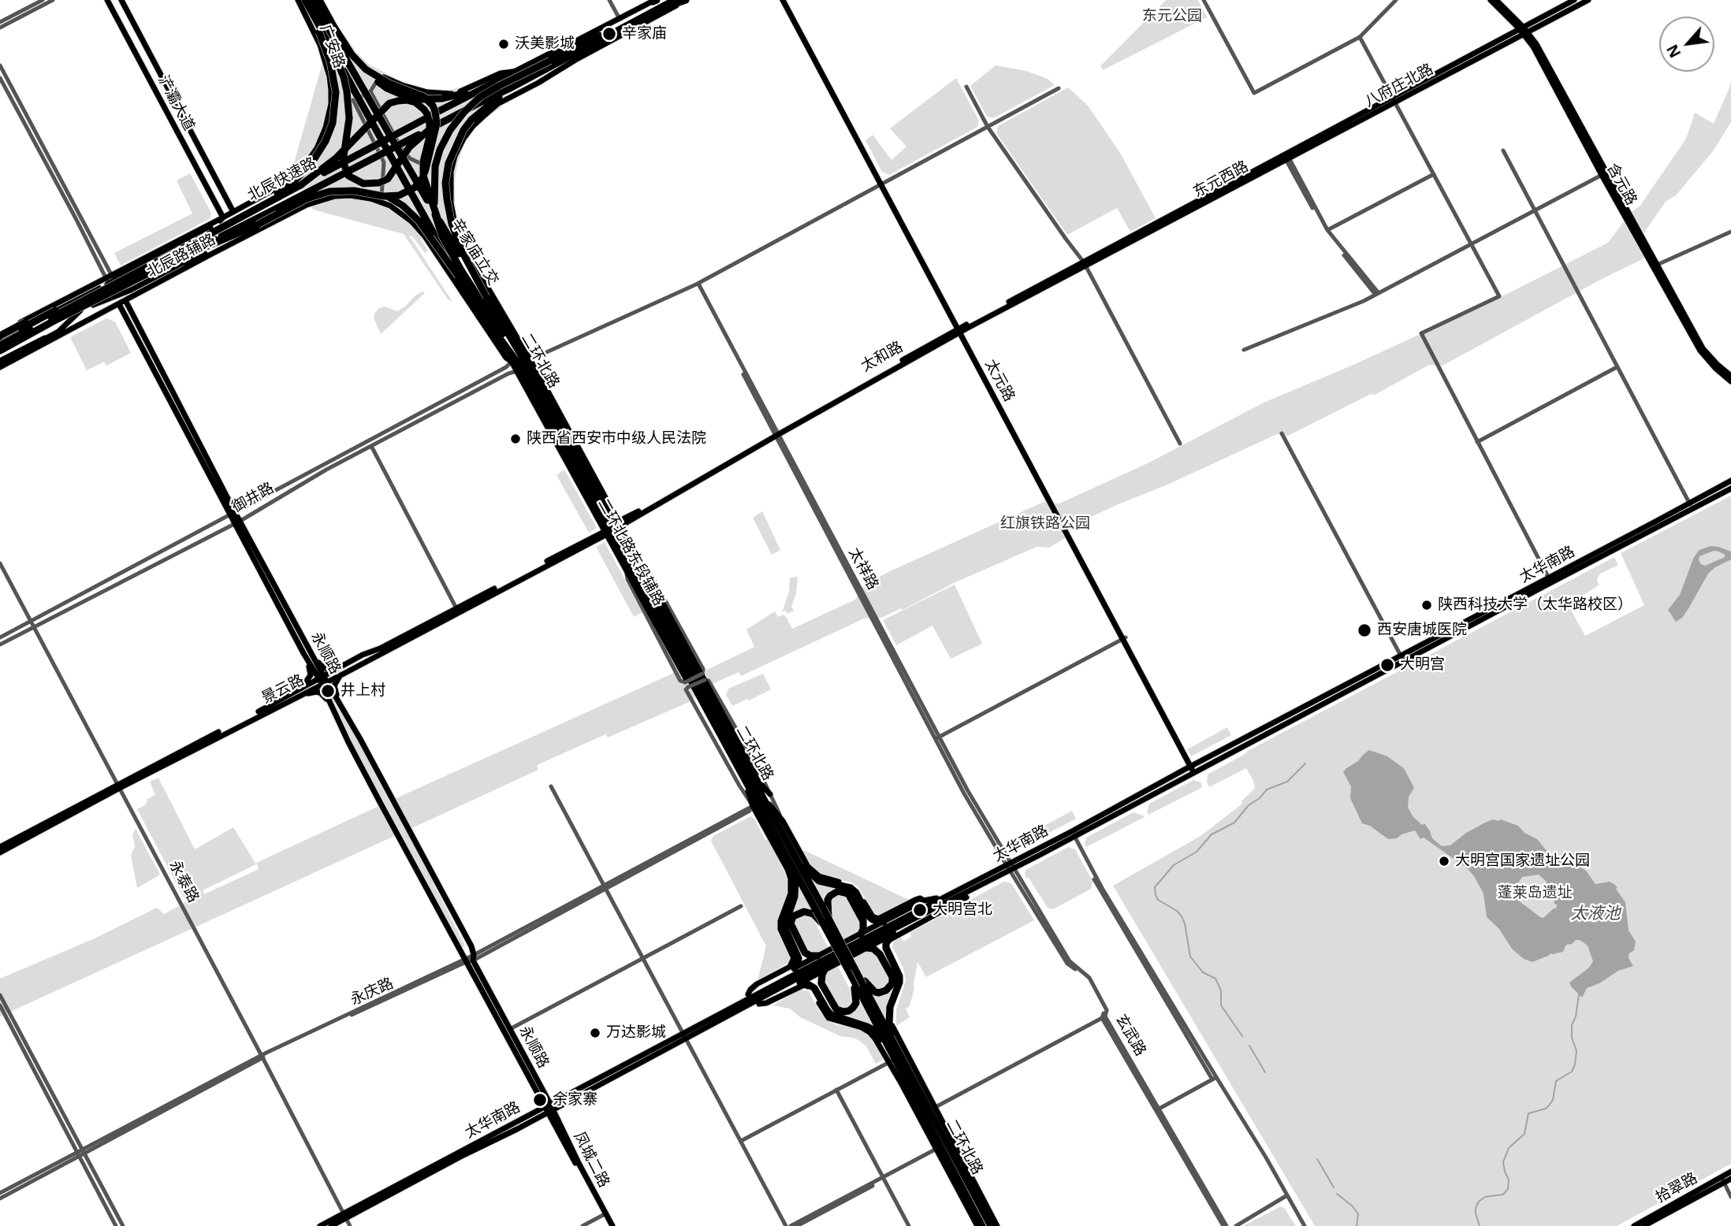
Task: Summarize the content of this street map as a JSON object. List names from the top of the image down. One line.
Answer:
{"streets":{"highway":["北辰快速路","辛家庙立交","二环北路"],"main road":["广安路","八府庄北路","浐灞大道","东元西路","含元路","北辰路辅路","太和路","太元路","二环北路东段辅路","太华南路","永顺路","景云路","凤城二路","拾翠路"],"street":["御井路","太祥路","永泰路","永庆路","玄武路"]},"crossings":[["广安路","北辰快速路"],["广安路","北辰路辅路"],["八府庄北路","东元西路"],["八府庄北路","含元路"],["浐灞大道","北辰路辅路"],["北辰快速路","辛家庙立交"],["东元西路","太和路"],["辛家庙立交","二环北路"],["北辰路辅路","二环北路东段辅路"],["北辰路辅路","永顺路"],["太和路","二环北路"],["太和路","太元路"],["太和路","二环北路东段辅路"],["太和路","太祥路"],["二环北路","御井路"],["二环北路","二环北路东段辅路"],["二环北路","永庆路"],["太元路","御井路"],["太元路","太华南路"],["御井路","二环北路东段辅路"],["御井路","太祥路"],["御井路","永顺路"],["御井路","永泰路"],["二环北路东段辅路","景云路"],["二环北路东段辅路","永庆路"],["太华南路","太祥路"],["太华南路","永顺路"],["太华南路","永泰路"],["太华南路","玄武路"],["太华南路","凤城二路"],["太祥路","玄武路"],["永顺路","景云路"],["永顺路","永庆路"],["永顺路","凤城二路"],["景云路","永泰路"],["永泰路","永庆路"]],"water":["太液池"],"parks":["东元公园","红旗铁路公园","蓬莱岛遗址"],"places":["辛家庙","沃美影城","陕西省西安市中级人民法院","陕西科技大学（太华路校区）","西安唐城医院","大明宫","井上村","大明宫国家遗址公园","大明宫北","万达影城","余家寨"],"north":"bottom left"}
